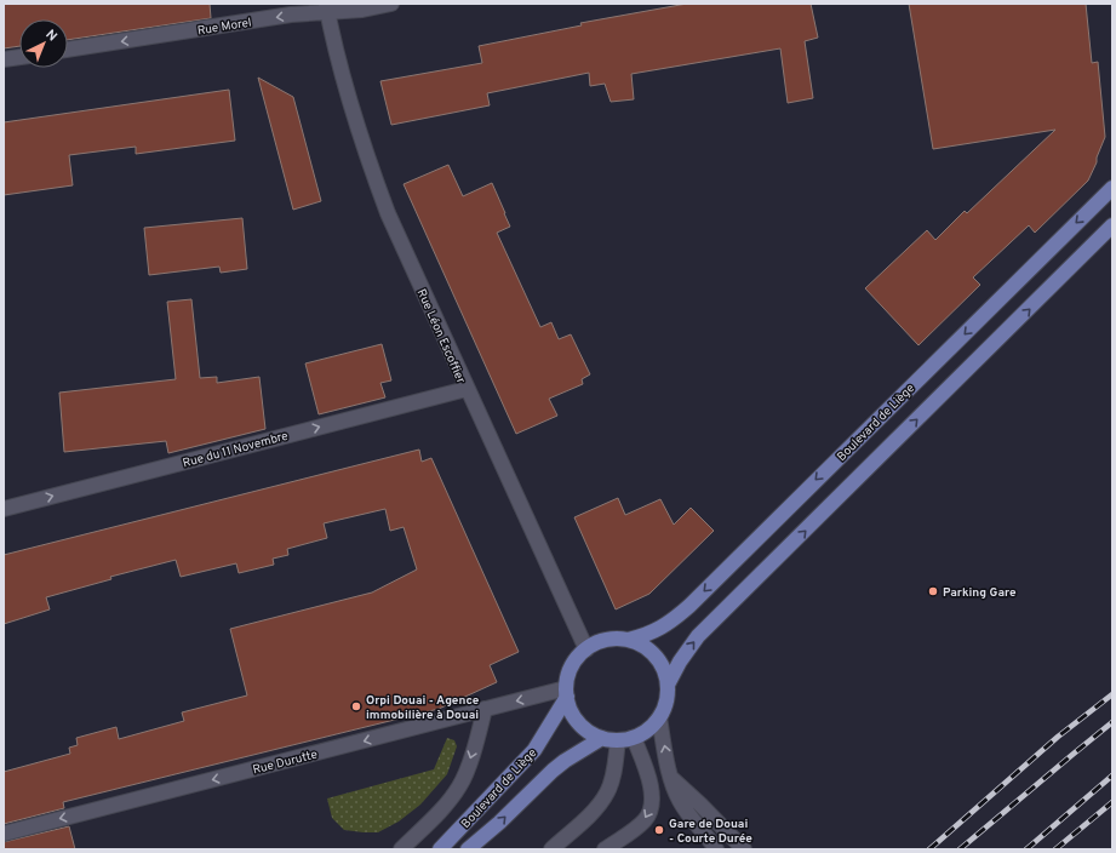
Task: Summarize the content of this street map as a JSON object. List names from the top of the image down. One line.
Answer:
{"streets":{"main road":["Boulevard de Liège"],"street":["Rue Morel","Rue Léon Escoffier","Rue du 11 Novembre","Rue Durutte"]},"crossings":[["Rue Morel","Rue Léon Escoffier"],["Rue Léon Escoffier","Boulevard de Liège"],["Rue Léon Escoffier","Rue du 11 Novembre"],["Rue Léon Escoffier","Rue Durutte"],["Boulevard de Liège","Rue Durutte"]],"one_way":["Rue Morel","Rue du 11 Novembre","Rue Durutte"],"places":["Parking Gare","Orpi Douai - Agence immobilière à Douai","Gare de Douai - Courte Durée"],"north":"top right"}
